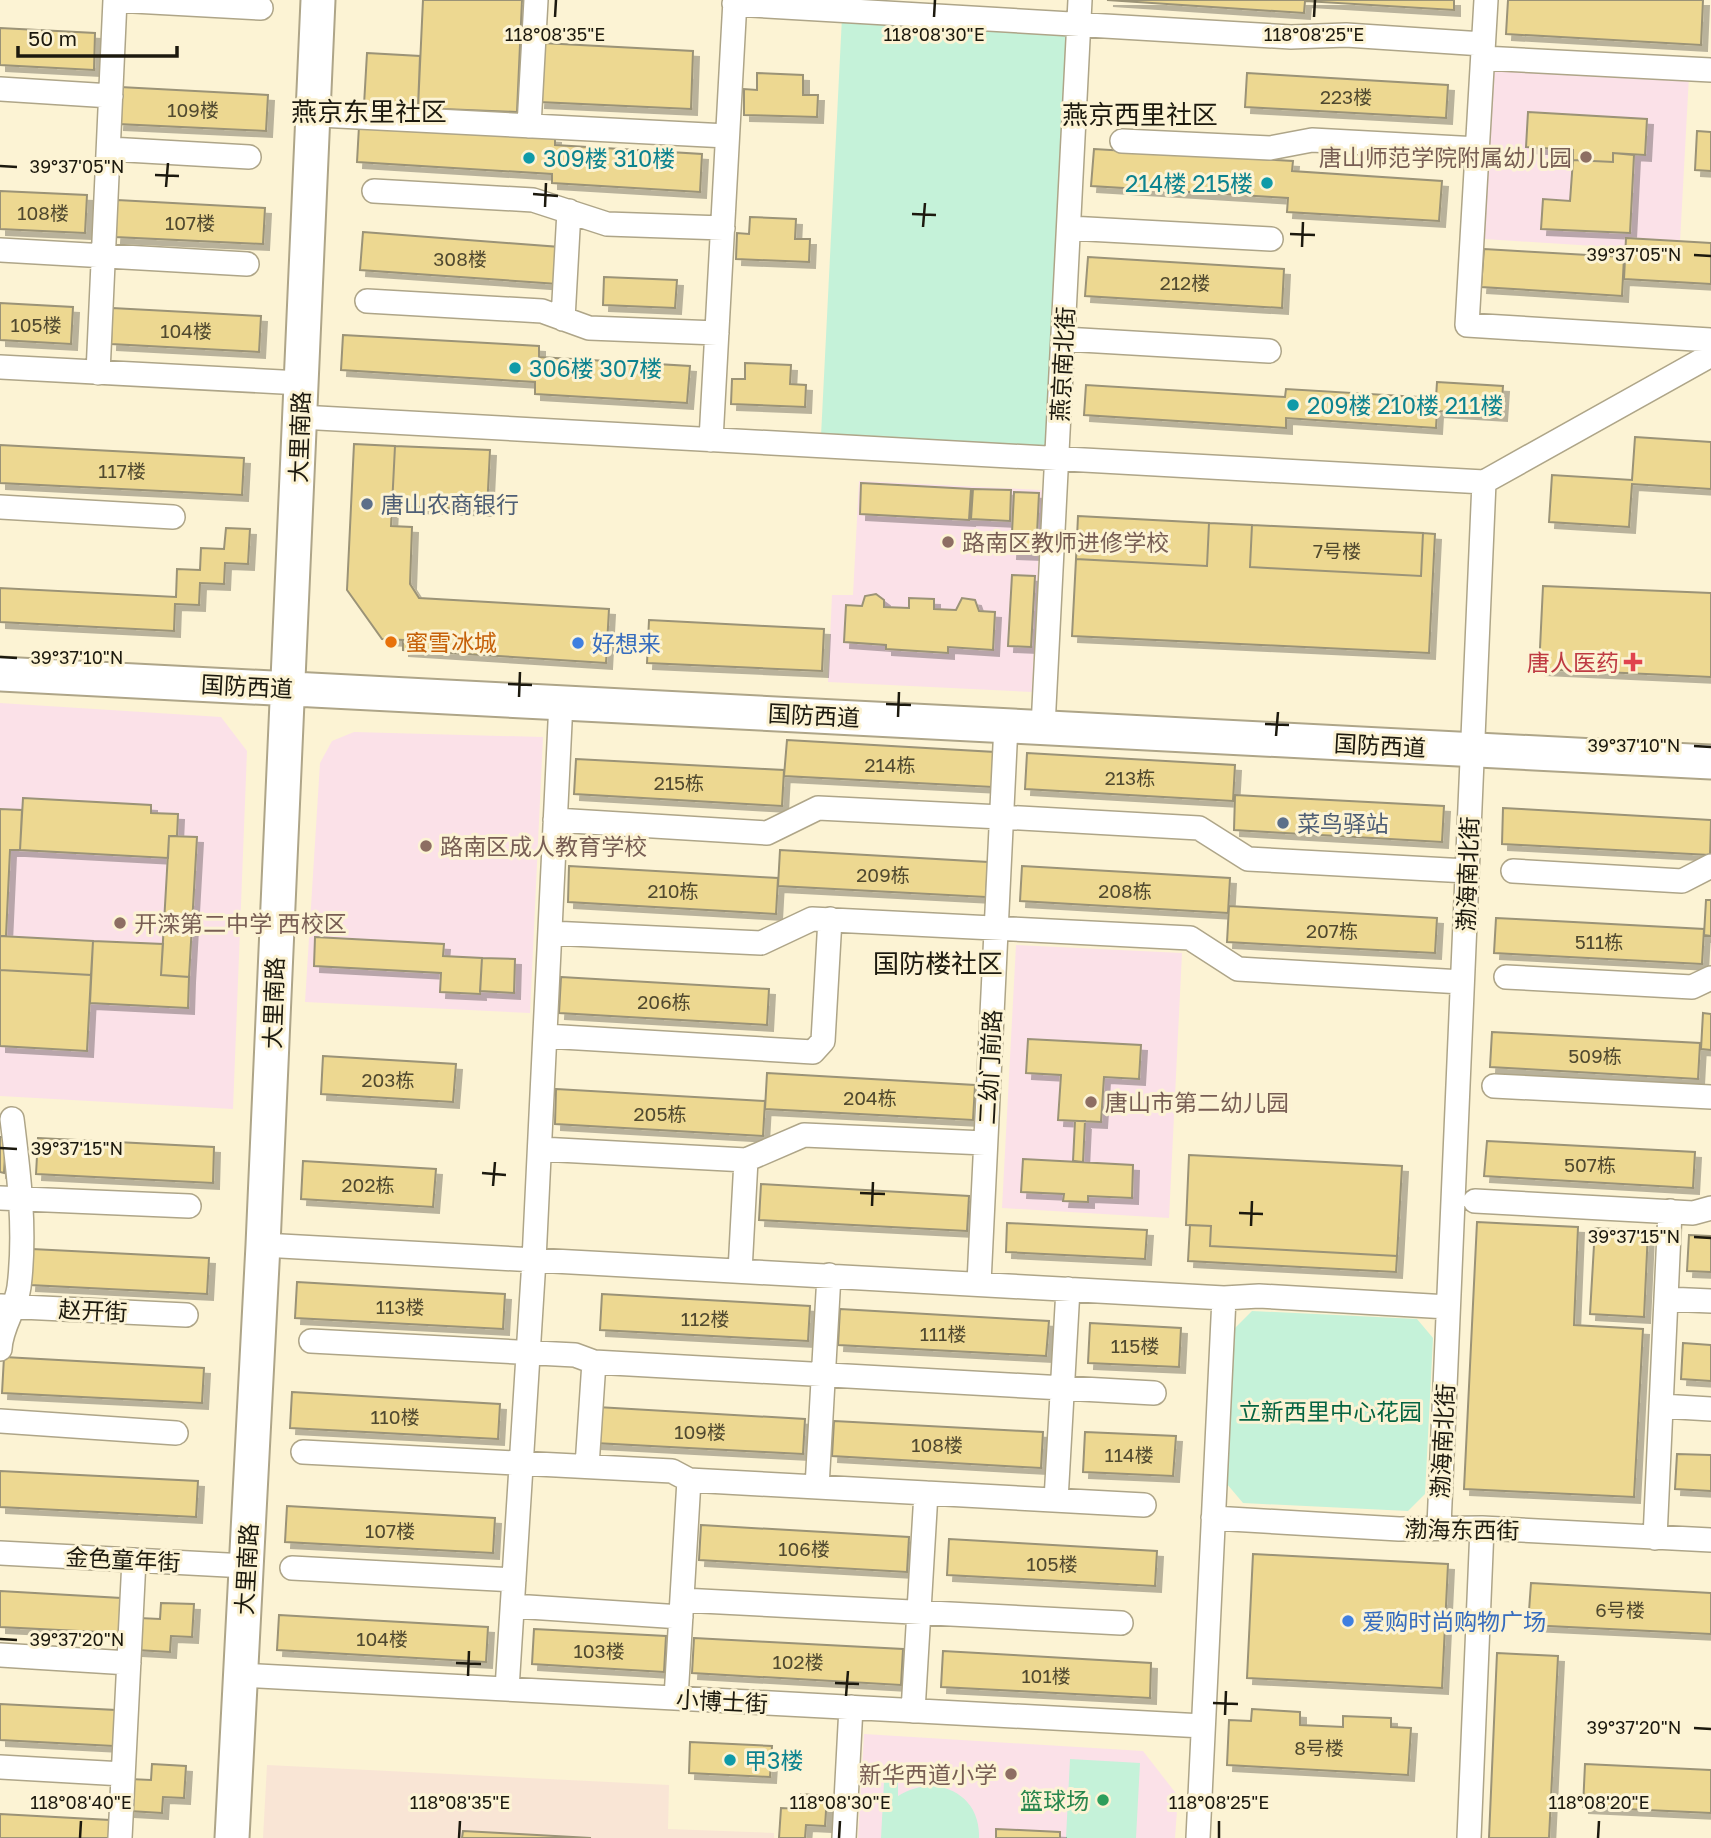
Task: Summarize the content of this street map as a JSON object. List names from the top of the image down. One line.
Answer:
{"streets":{"street":["燕京南北街","大里南路","国防西道","渤海南北街","二幼门前路","赵开街","渤海东西街","金色童年街","小博士街"]},"crossings":[["燕京南北街","国防西道"],["大里南路","国防西道"],["大里南路","金色童年街"],["大里南路","小博士街"],["国防西道","渤海南北街"],["国防西道","二幼门前路"],["渤海南北街","渤海东西街"]],"districts":["燕京东里社区","燕京西里社区","国防楼社区"],"parks":["立新西里中心花园"],"places":{"other":["唐山师范学院附属幼儿园","309楼 310楼","214楼 215楼","306楼 307楼","209楼 210楼 211楼","唐山农商银行","路南区教师进修学校","蜜雪冰城","好想来","菜鸟驿站","路南区成人教育学校","开滦第二中学 西校区","唐山市第二幼儿园","爱购时尚购物广场","甲3楼","新华西道小学","篮球场"],"health":["唐人医药"]},"house_numbers":["223楼","109楼","108楼","107楼","308楼","212楼","105楼","104楼","117楼","7号楼","214栋","213栋","215栋","209栋","210栋","208栋","207栋","511栋","206栋","509栋","203栋","204栋","205栋","507栋","202栋","113楼","112楼","111楼","115楼","110楼","109楼","108楼","114楼","107楼","106楼","105楼","6号楼","104楼","103楼","102楼","101楼","8号楼"],"scale_bar":"50 m","coordinates":["118°08'35\"E","118°08'30\"E","118°08'25\"E","39°37'05\"N","39°37'10\"N","39°37'15\"N","39°37'20\"N","118°08'40\"E","118°08'20\"E"]}
